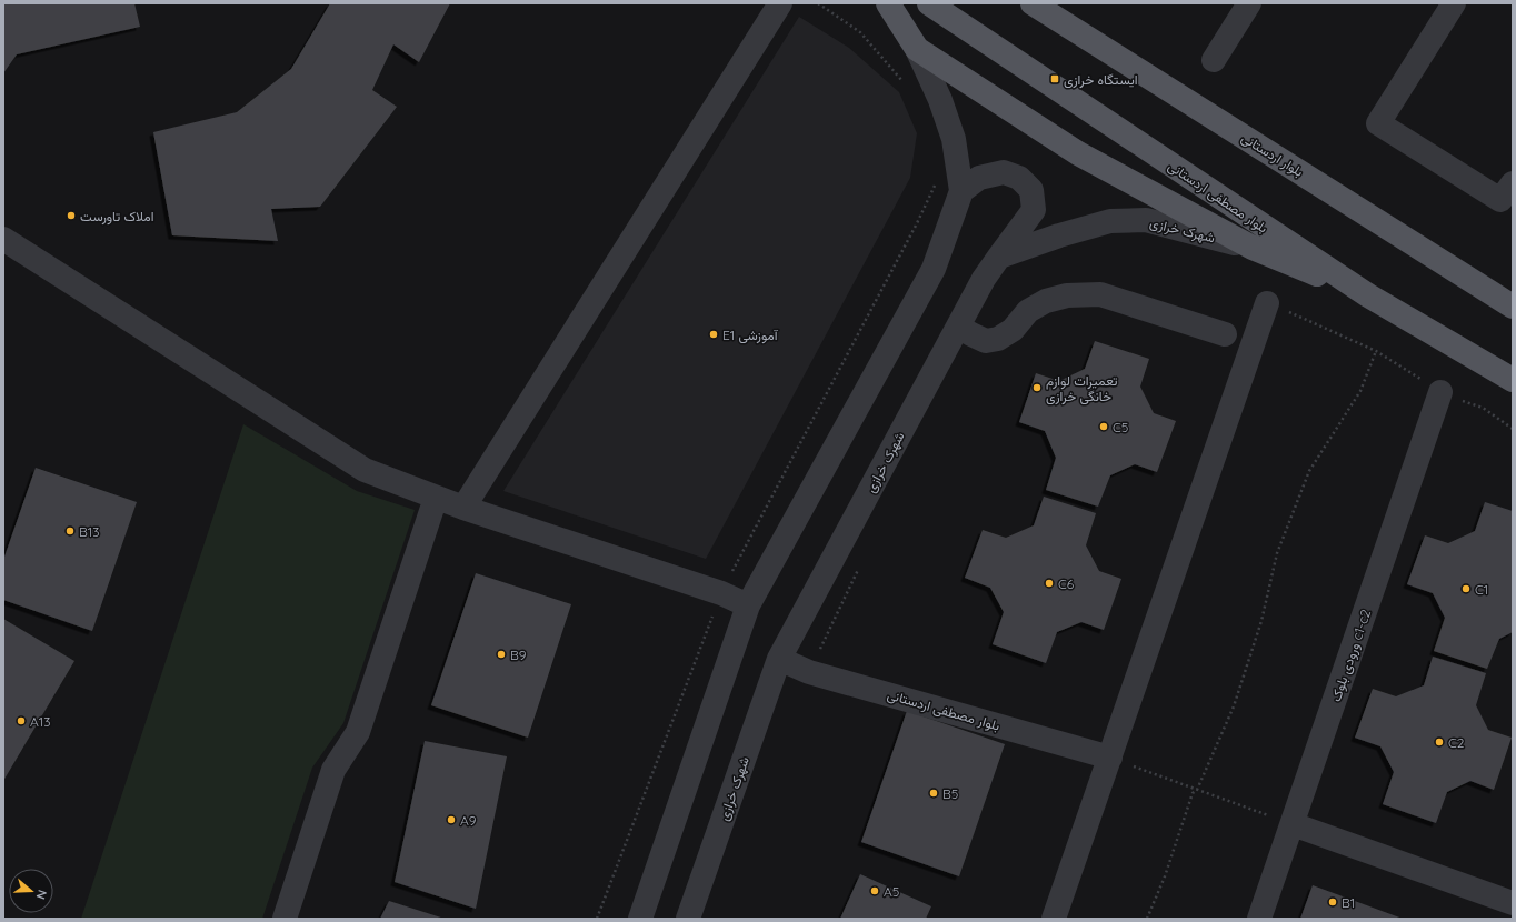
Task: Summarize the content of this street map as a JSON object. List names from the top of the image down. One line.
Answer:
{"streets":{"main road":["بلوار اردستانی","بلوار مصطفی اردستانی"],"street":["شهرک خرازی","ورودی بلوک c1-c2"]},"crossings":[["بلوار مصطفی اردستانی","شهرک خرازی"]],"places":{"transit":["ایستگاه خرازی"],"other":["املاک تاورست","E1 آموزشی","تعمیرات لوازم خانگی خرازی","C5","B13","C6","C1","B9","A13","C2","B5","A9","A5","B1"]},"north":"right"}
